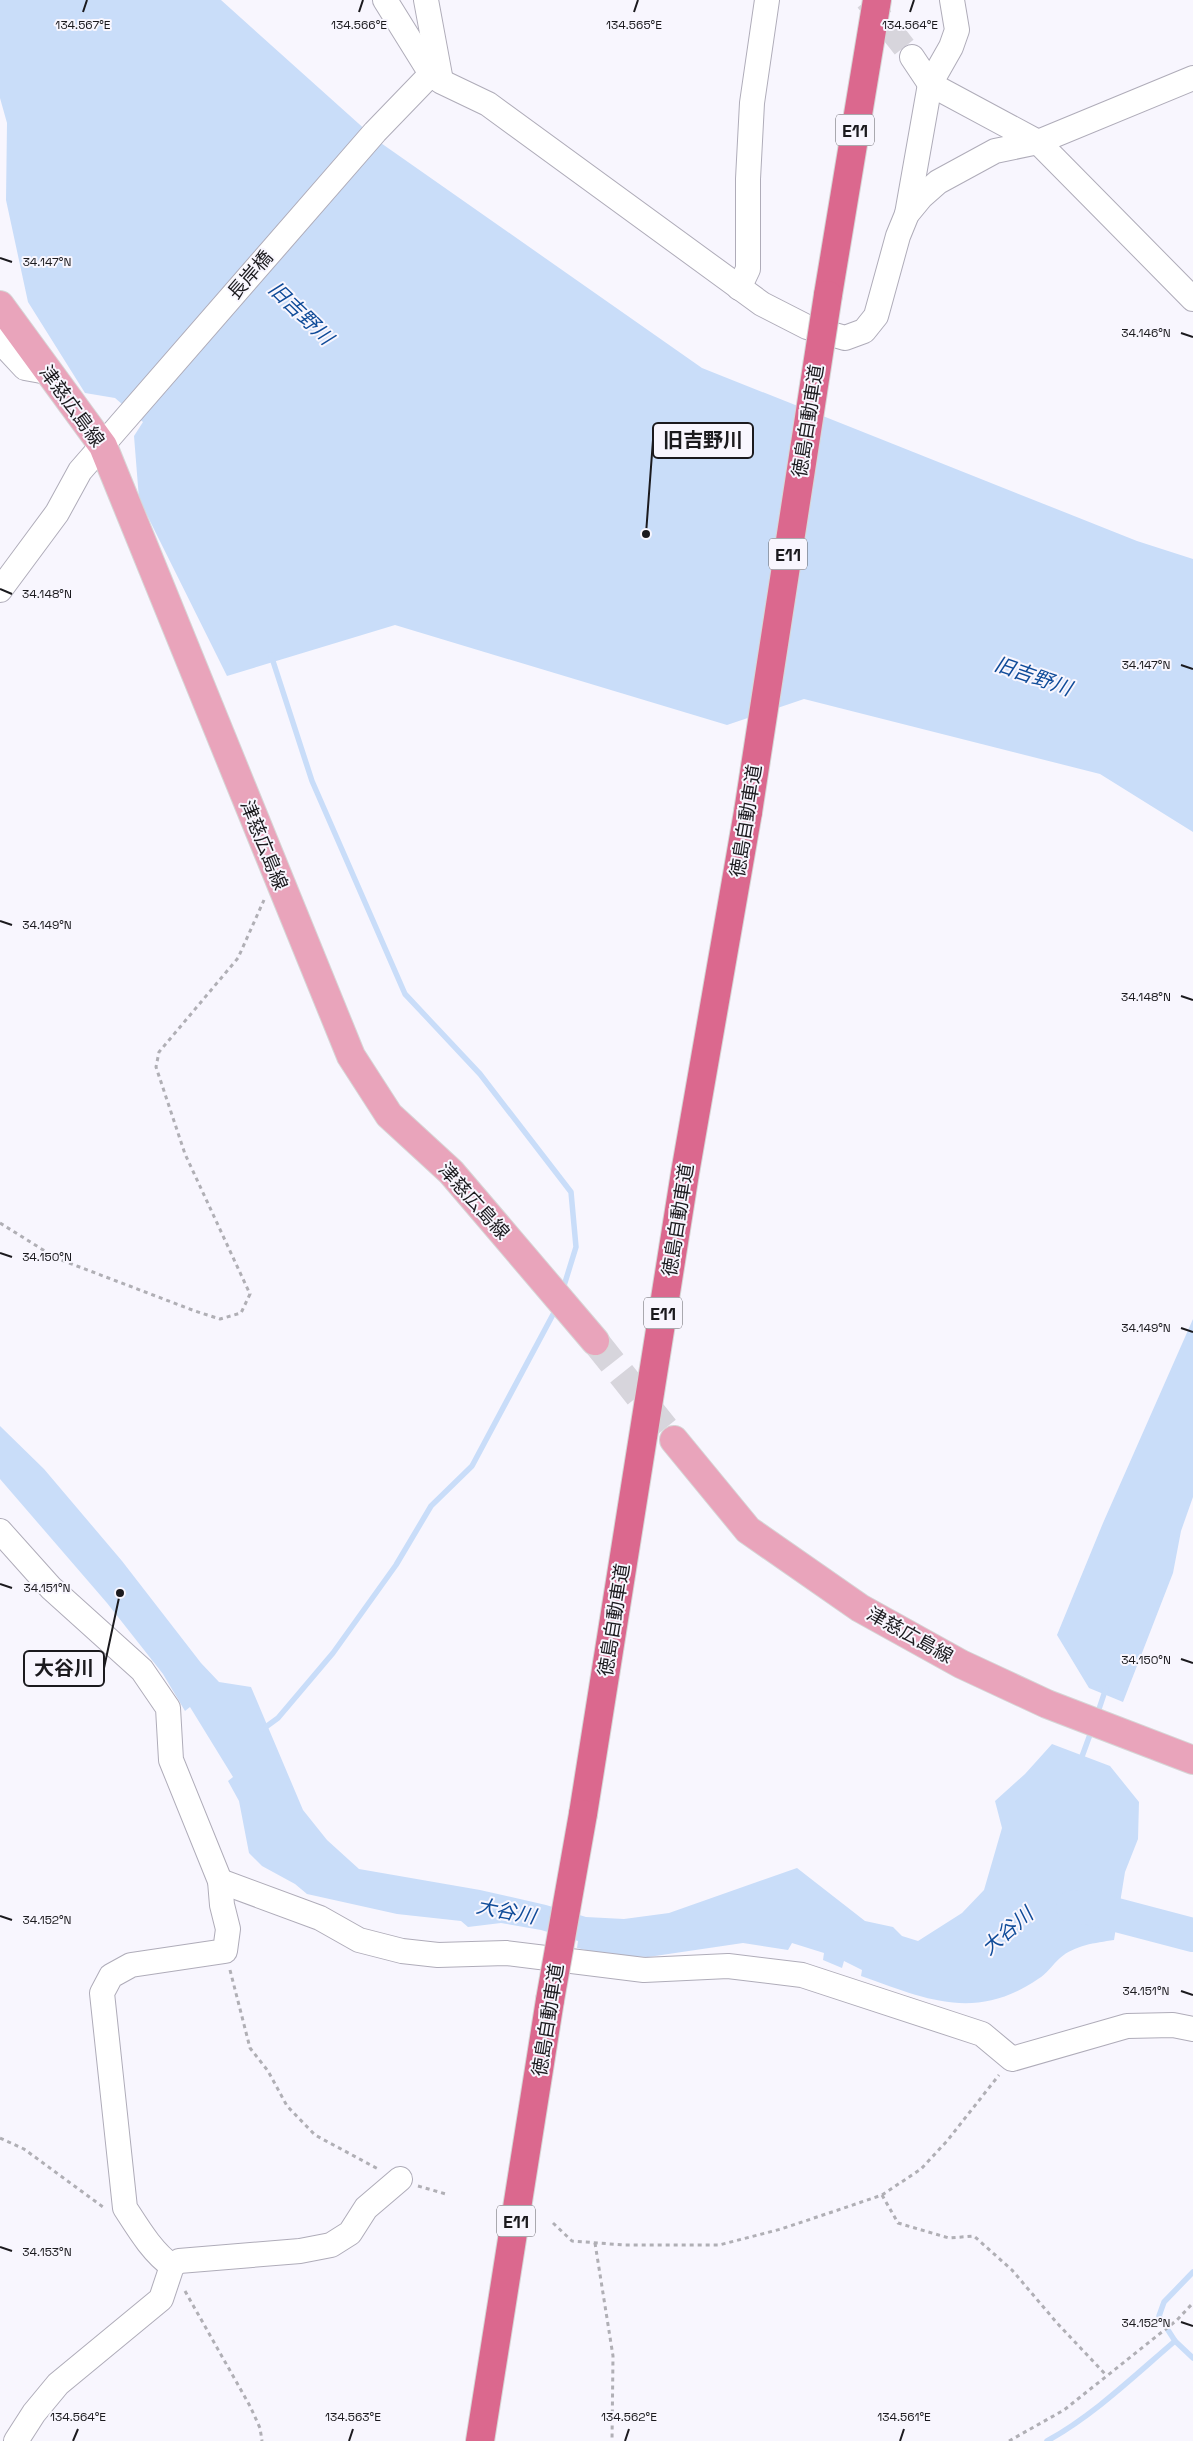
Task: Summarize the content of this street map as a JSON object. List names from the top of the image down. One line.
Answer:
{"streets":{"highway":["E11","徳島自動車道"],"main road":["津慈広島線"],"street":["長岸橋"]},"crossings":[["長岸橋","津慈広島線"]],"water":["旧吉野川","大谷川"],"places":["旧吉野川","大谷川"],"coordinates":["134.566°E","134.567°E","134.565°E","134.564°E","34.147°N","34.146°N","34.148°N","34.149°N","34.150°N","34.151°N","34.152°N","34.153°N","134.563°E","134.562°E","134.561°E"]}
